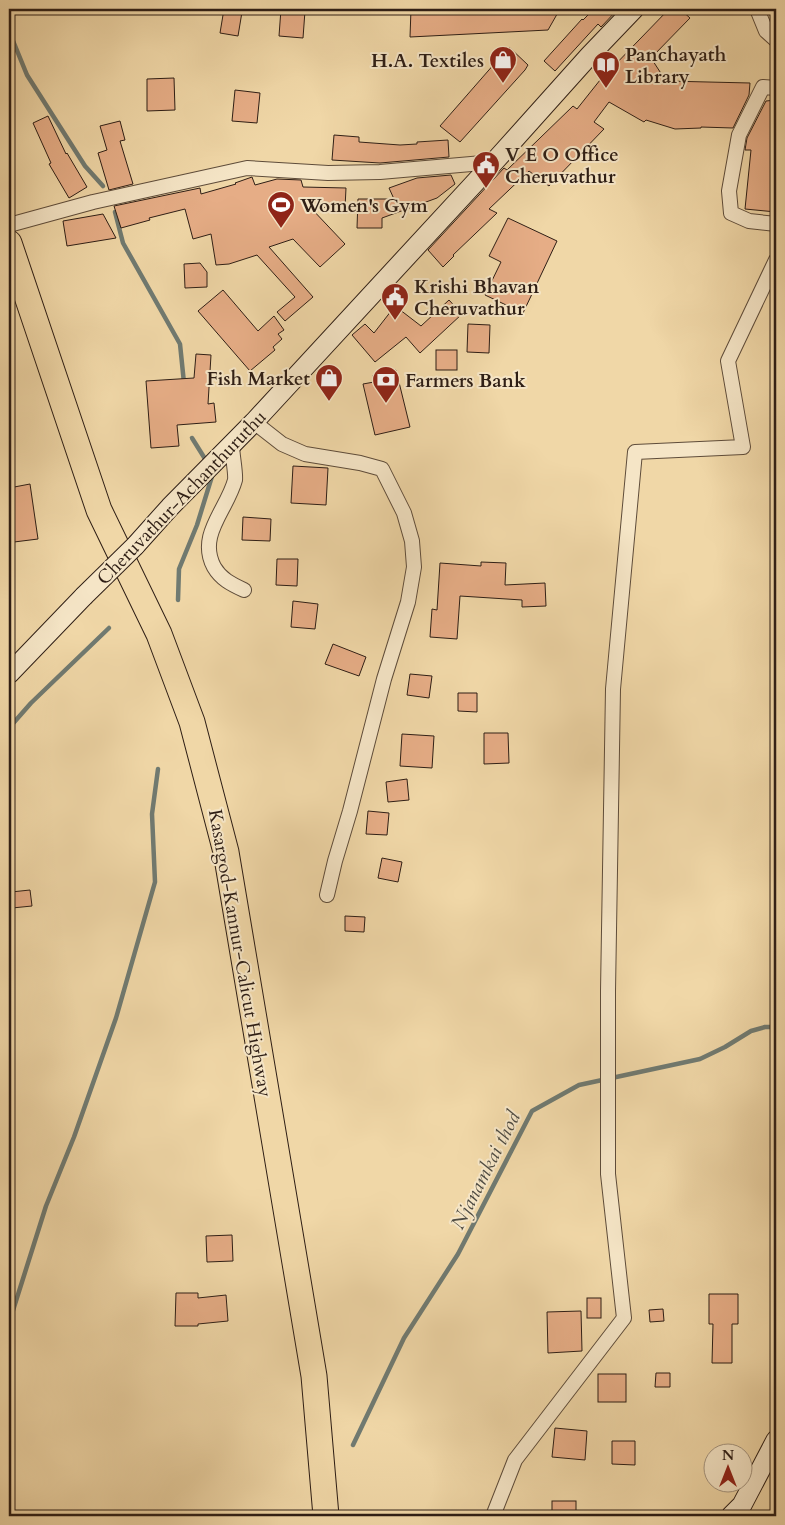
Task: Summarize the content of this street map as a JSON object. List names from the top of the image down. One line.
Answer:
{"streets":{"highway":["Kasargod-Kannur-Calicut Highway"],"main road":["Cheruvathur-Achanthuruthu"]},"water":["Njanamkai thod"],"places":{"shop":["H.A. Textiles","Fish Market"],"library":["Panchayath Library"],"public building":["V E O Office Cheruvathur","Krishi Bhavan Cheruvathur"],"sports":["Women's Gym"],"bank":["Farmers Bank"]},"north":"top"}
